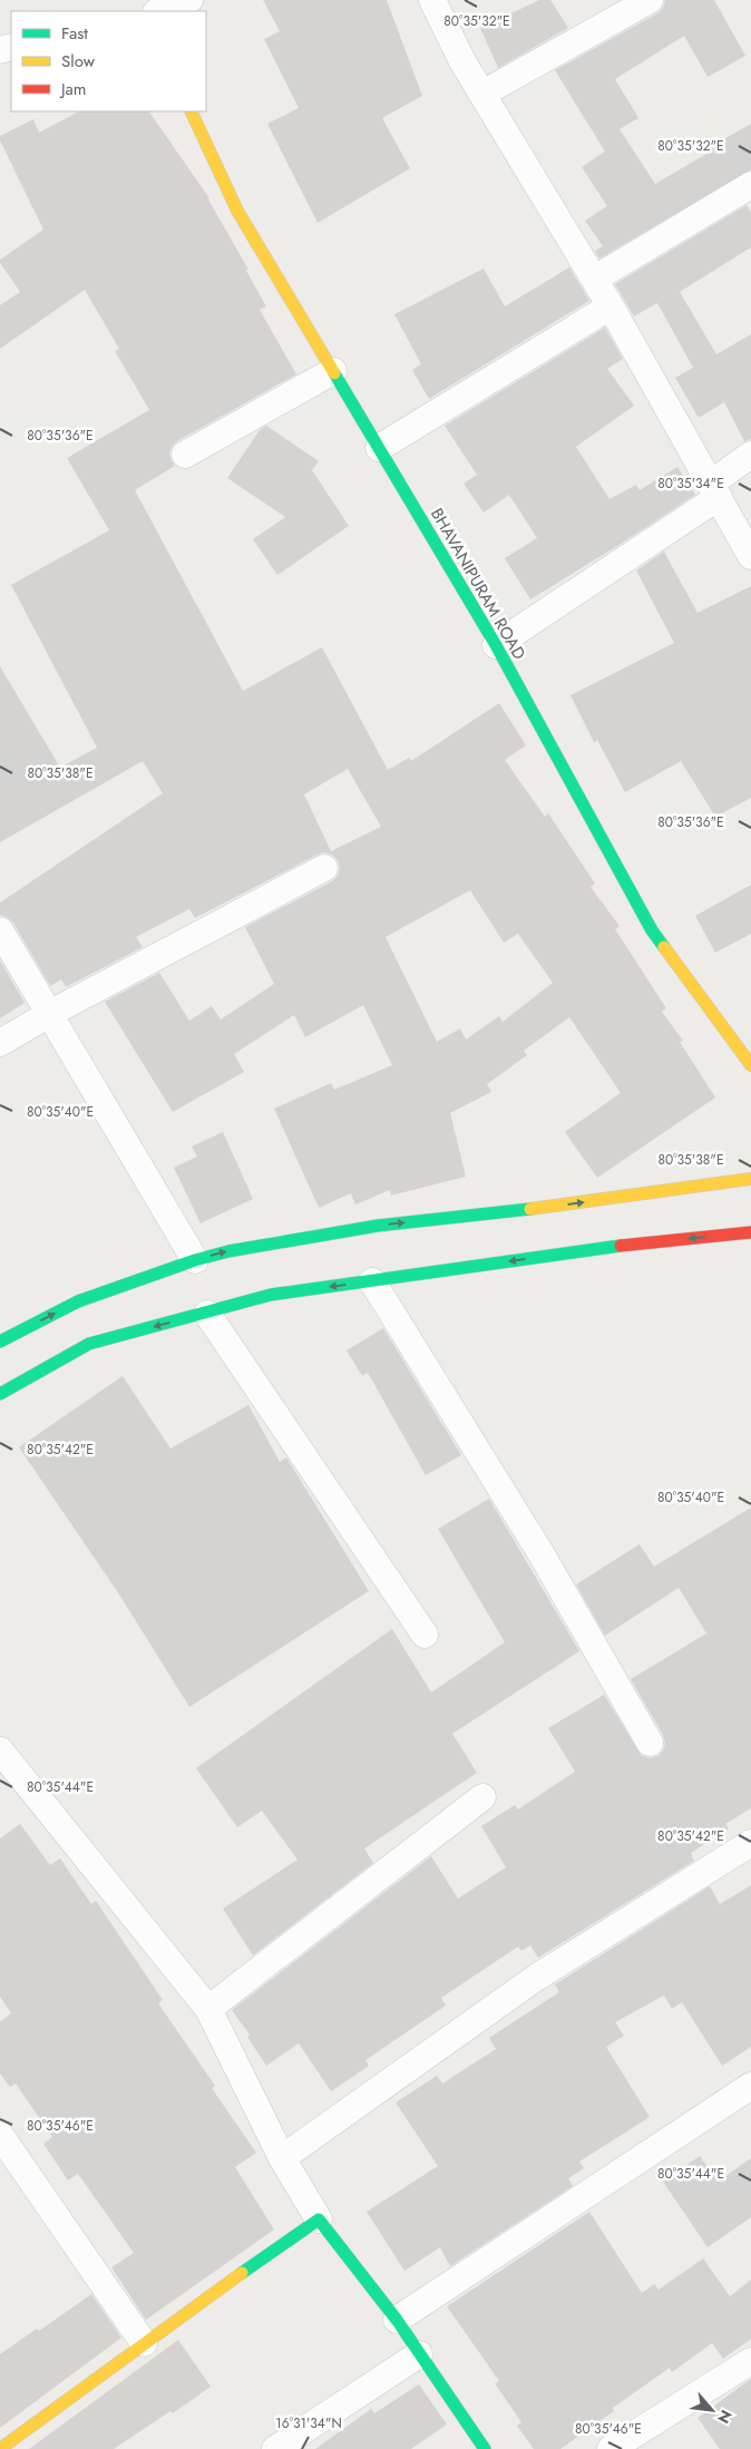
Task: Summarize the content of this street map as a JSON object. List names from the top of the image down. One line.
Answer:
{"streets":{"main road":["BHAVANIPURAM ROAD"]},"legend":["Fast","Slow","Jam"],"north":"bottom right","coordinates":["80°35'32\"E","80°35'36\"E","80°35'34\"E","80°35'38\"E","80°35'40\"E","80°35'42\"E","80°35'44\"E","80°35'46\"E","16°31'34\"N"]}
